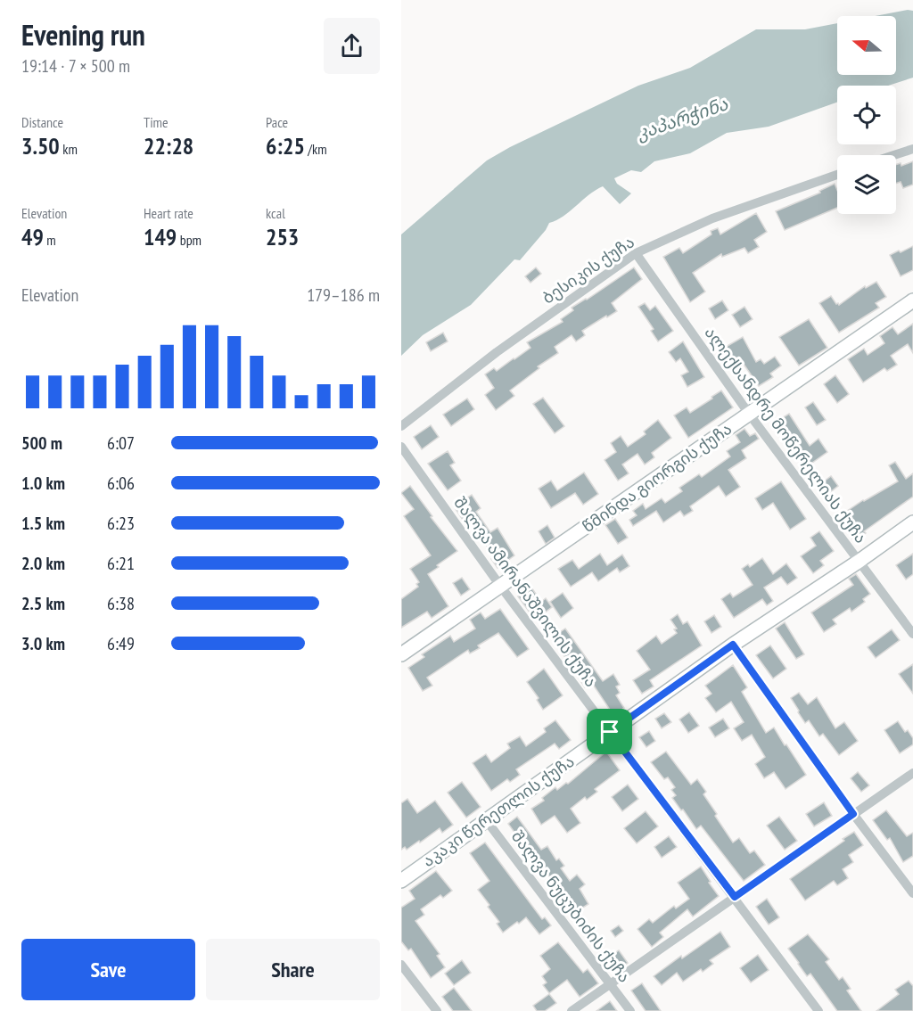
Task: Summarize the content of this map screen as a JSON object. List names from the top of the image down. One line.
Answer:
{"streets":{"main road":["წმინდა გიორგის ქუჩა","აკაკი წერეთლის ქუჩა"],"street":["ბესიკის ქუჩა","ალექსანდრე მოწერელიას ქუჩა","შალვა ამირანაშვილის ქუჩა","შალვა ნუცუბიძის ქუჩა"]},"crossings":[["ბესიკის ქუჩა","ალექსანდრე მოწერელიას ქუჩა"],["ალექსანდრე მოწერელიას ქუჩა","წმინდა გიორგის ქუჩა"],["ალექსანდრე მოწერელიას ქუჩა","აკაკი წერეთლის ქუჩა"],["წმინდა გიორგის ქუჩა","შალვა ამირანაშვილის ქუჩა"],["შალვა ამირანაშვილის ქუჩა","აკაკი წერეთლის ქუჩა"],["აკაკი წერეთლის ქუჩა","შალვა ნუცუბიძის ქუჩა"]],"water":["კაპარჭინა"],"north":"left","page":{"heading":["Evening run","19:14 · 7 × 500 m"],"stats":[["Distance","3.50 km"],["Time","22:28"],["Pace","6:25 /km"],["Elevation","49 m"],["Heart rate","149 bpm"],["kcal","253"]],"chart":["Elevation","179–186 m"],"list":[{"name":"500 m","note":"6:07"},{"name":"1.0 km","note":"6:06"},{"name":"1.5 km","note":"6:23"},{"name":"2.0 km","note":"6:21"},{"name":"2.5 km","note":"6:38"},{"name":"3.0 km","note":"6:49"}],"buttons":["Save","Share"]}}
